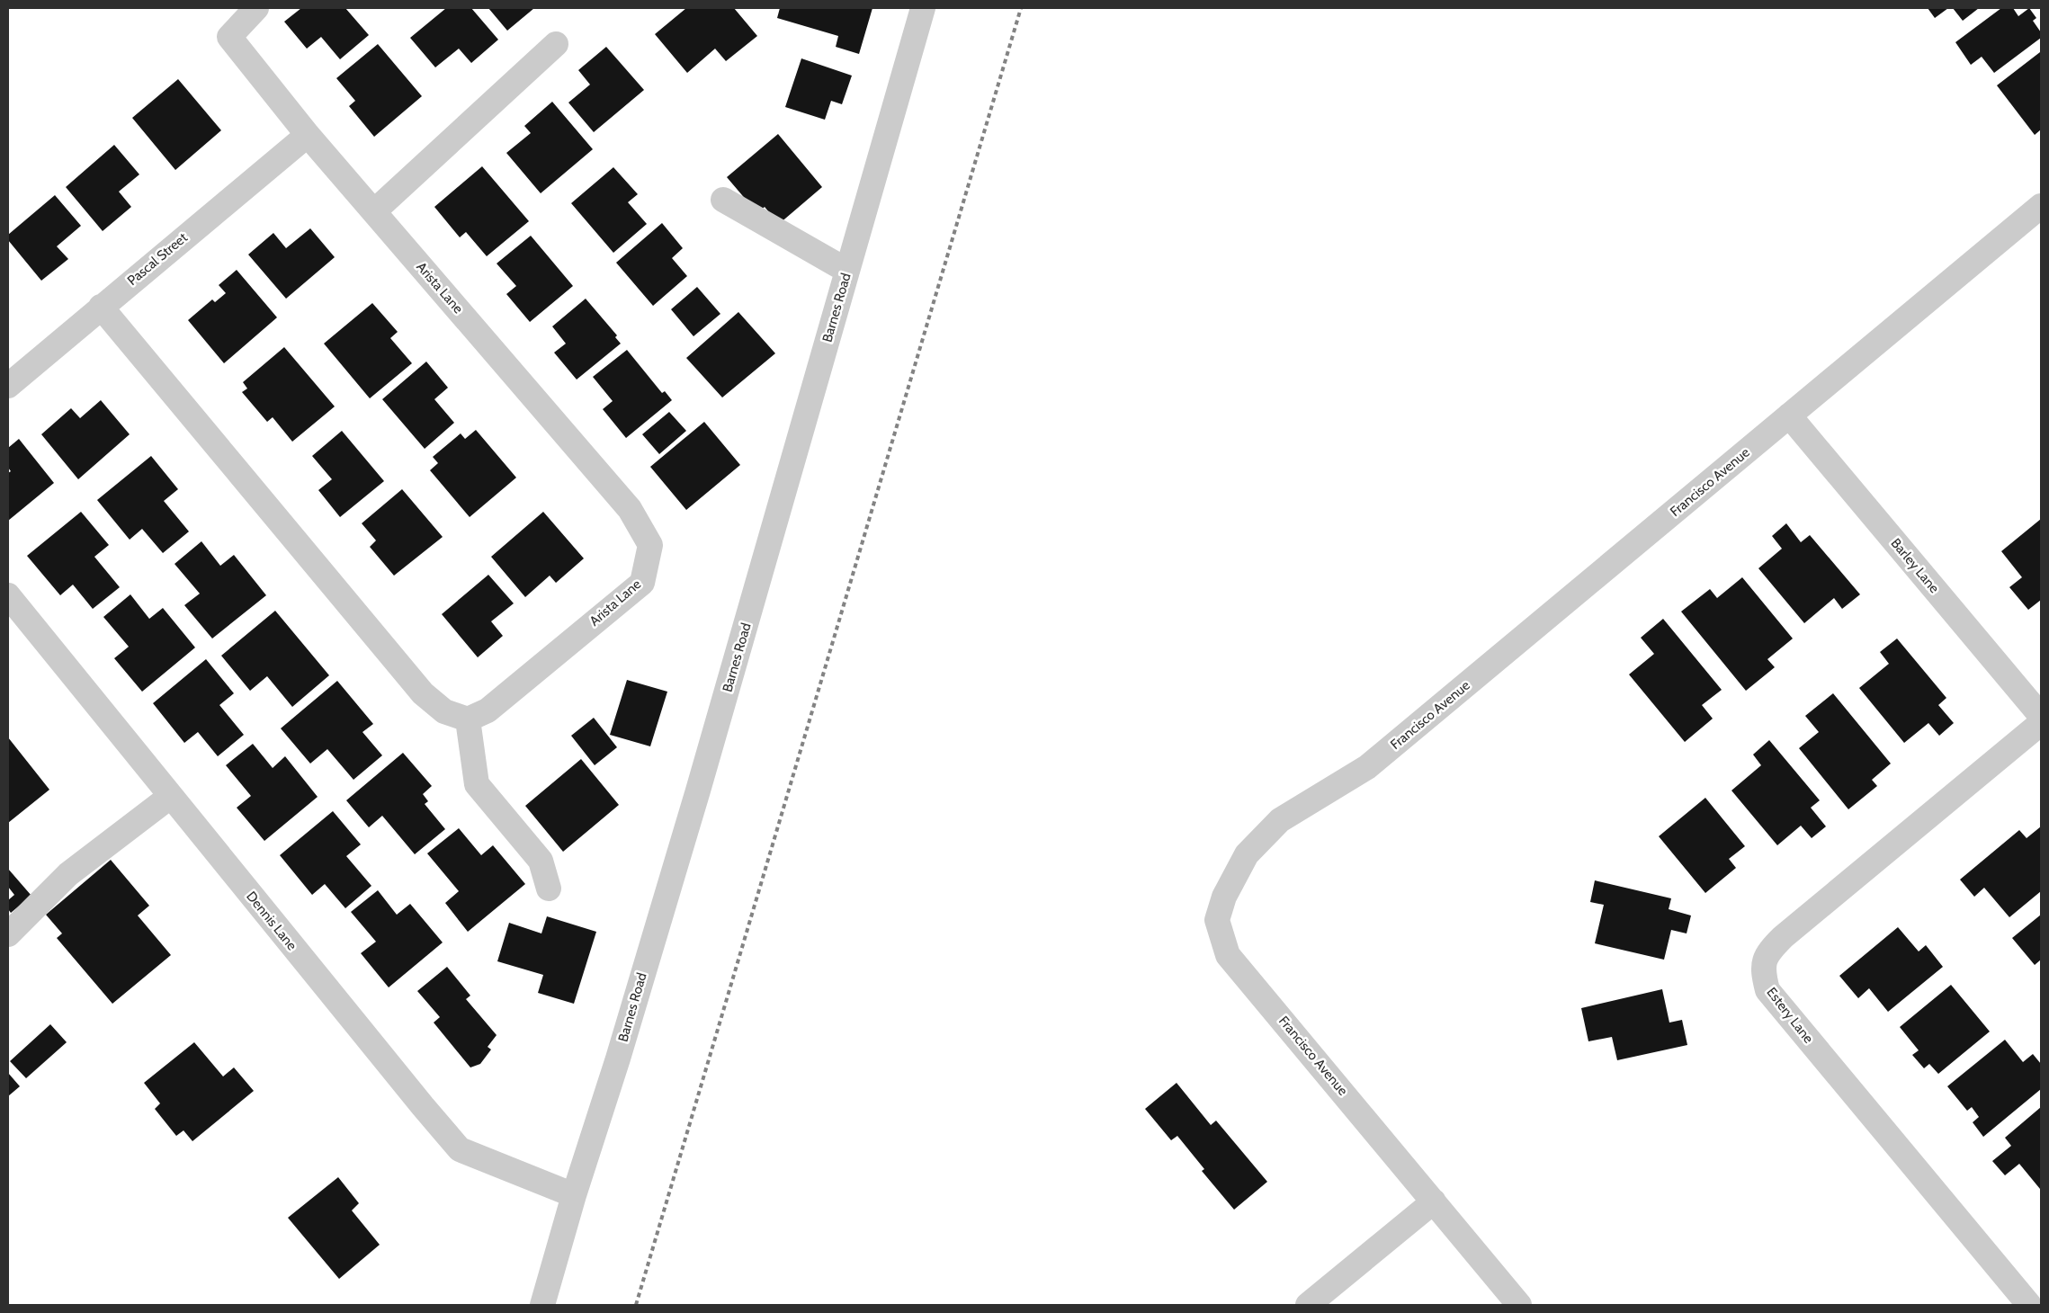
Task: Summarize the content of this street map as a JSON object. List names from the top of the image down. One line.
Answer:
{"streets":{"street":["Pascal Street","Arista Lane","Barnes Road","Francisco Avenue","Barley Lane","Dennis Lane","Estery Lane"]},"crossings":[["Pascal Street","Arista Lane"],["Barnes Road","Dennis Lane"],["Francisco Avenue","Barley Lane"]]}
